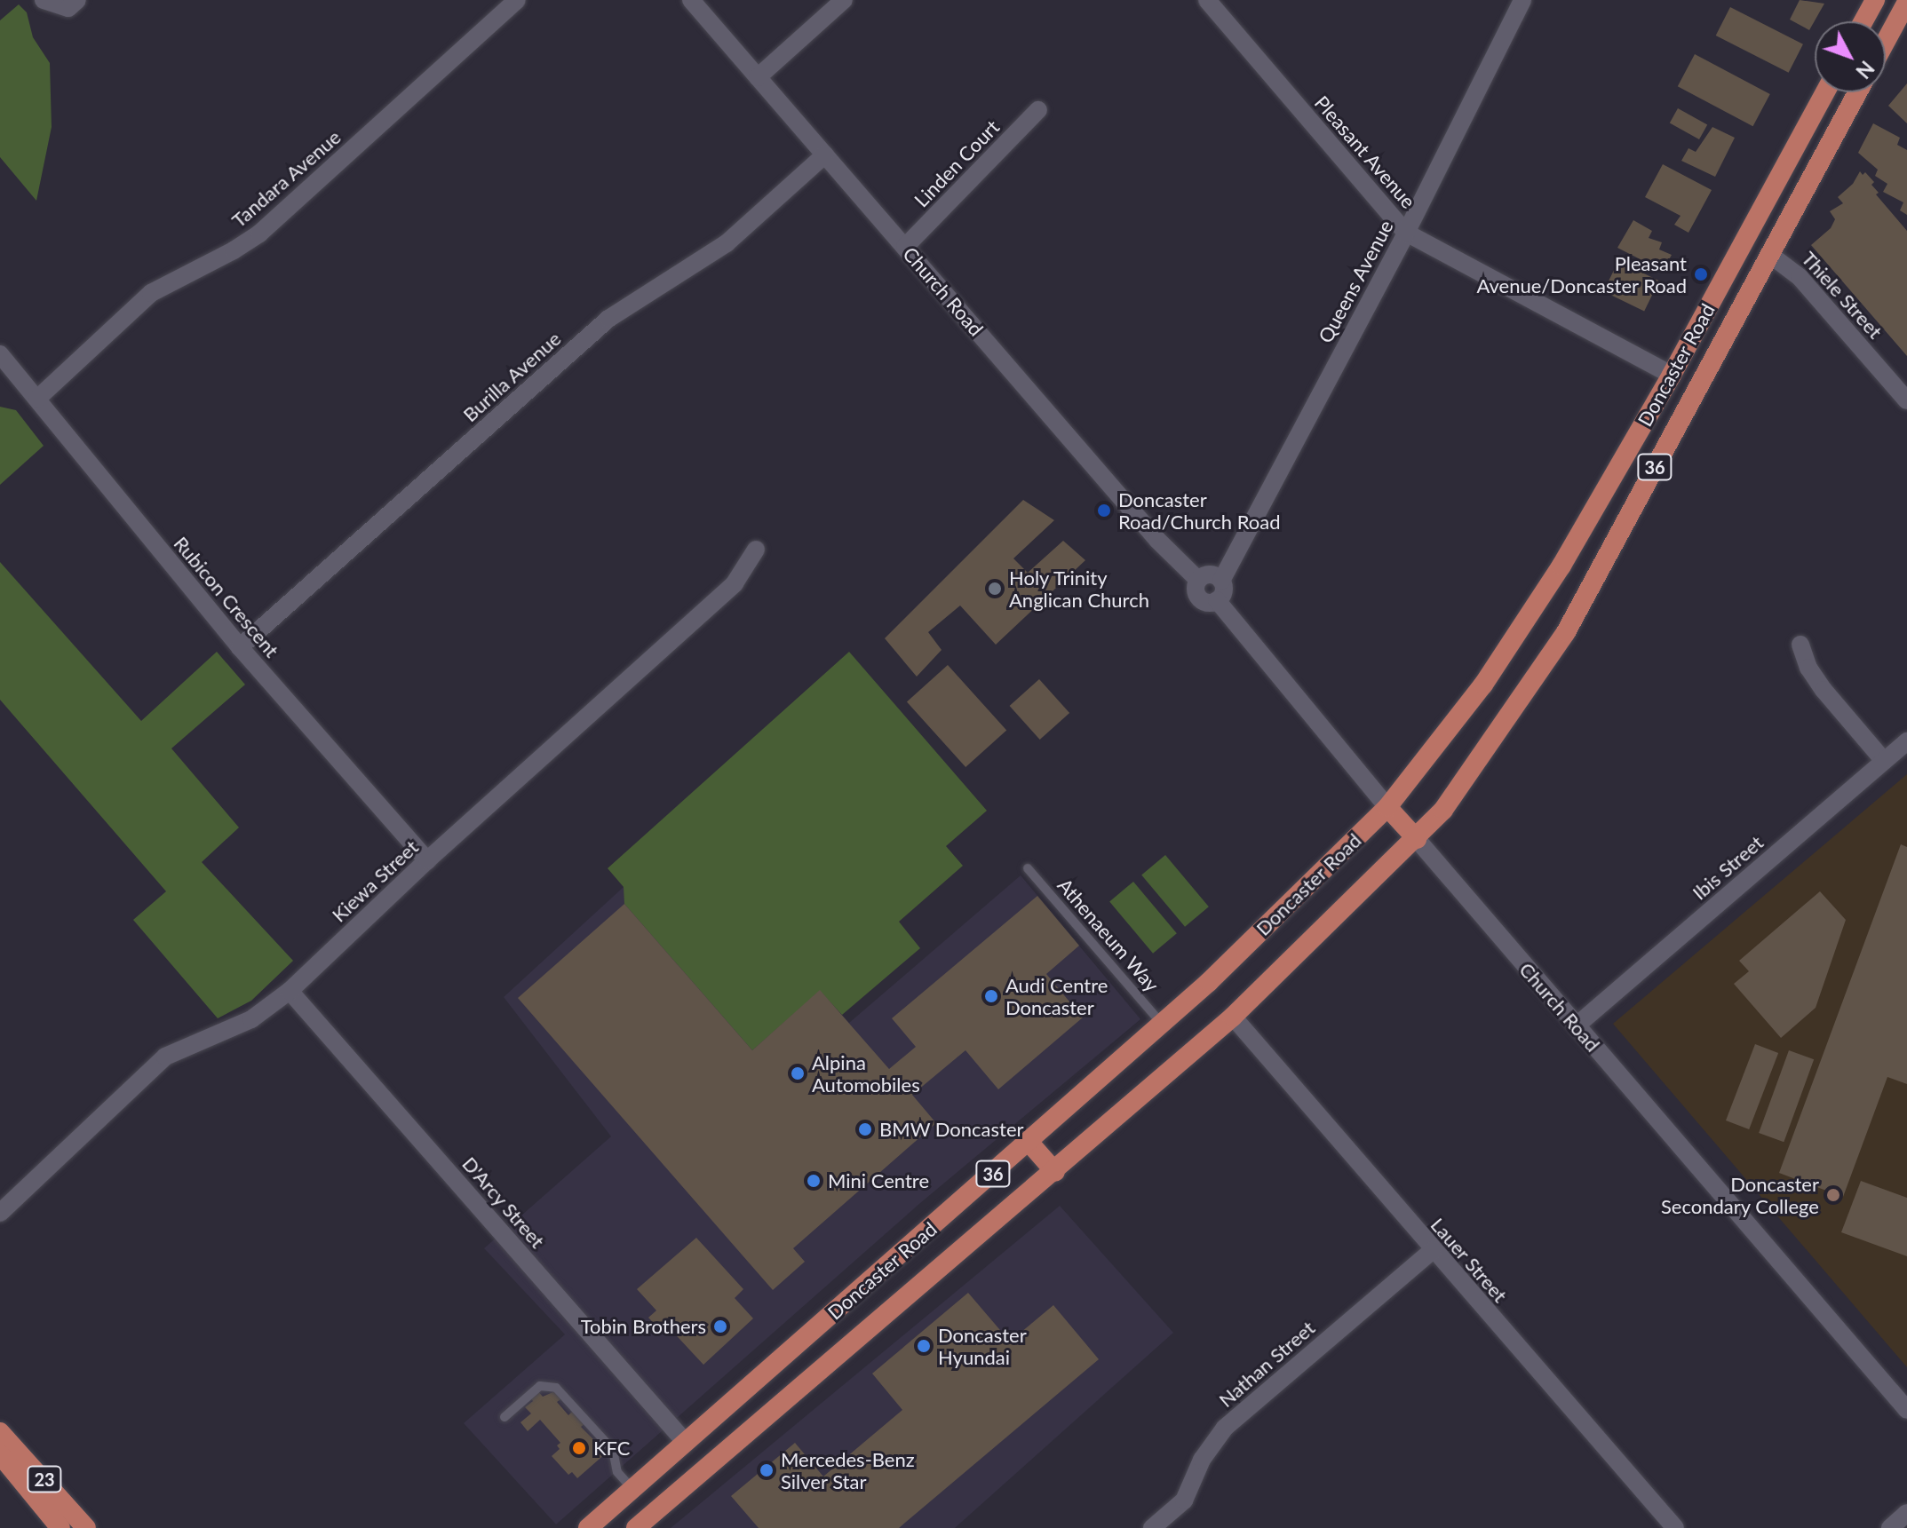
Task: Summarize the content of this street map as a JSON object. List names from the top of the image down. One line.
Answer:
{"streets":{"main road":["Church Road","Doncaster Road","36","23"],"street":["Pleasant Avenue","Linden Court","Tandara Avenue","Queens Avenue","Thiele Street","Burilla Avenue","Rubicon Crescent","Ibis Street","Kiewa Street","D'Arcy Street","Lauer Street","Nathan Street"],"lane":["Athenaeum Way"]},"crossings":[["Pleasant Avenue","Queens Avenue"],["Pleasant Avenue","Doncaster Road"],["Linden Court","Church Road"],["Tandara Avenue","Rubicon Crescent"],["Queens Avenue","Church Road"],["Church Road","Doncaster Road"],["Church Road","Burilla Avenue"],["Church Road","Ibis Street"],["Thiele Street","Doncaster Road"],["Doncaster Road","Athenaeum Way"],["Doncaster Road","D'Arcy Street"],["Doncaster Road","Lauer Street"],["Burilla Avenue","Rubicon Crescent"],["Rubicon Crescent","Kiewa Street"],["Kiewa Street","D'Arcy Street"],["Lauer Street","Nathan Street"]],"places":["Pleasant Avenue/Doncaster Road","Doncaster Road/Church Road","Holy Trinity Anglican Church","Audi Centre Doncaster","Alpina Automobiles","BMW Doncaster","Mini Centre","Doncaster Secondary College","Tobin Brothers","Doncaster Hyundai","KFC","Mercedes-Benz Silver Star"],"north":"bottom right"}
